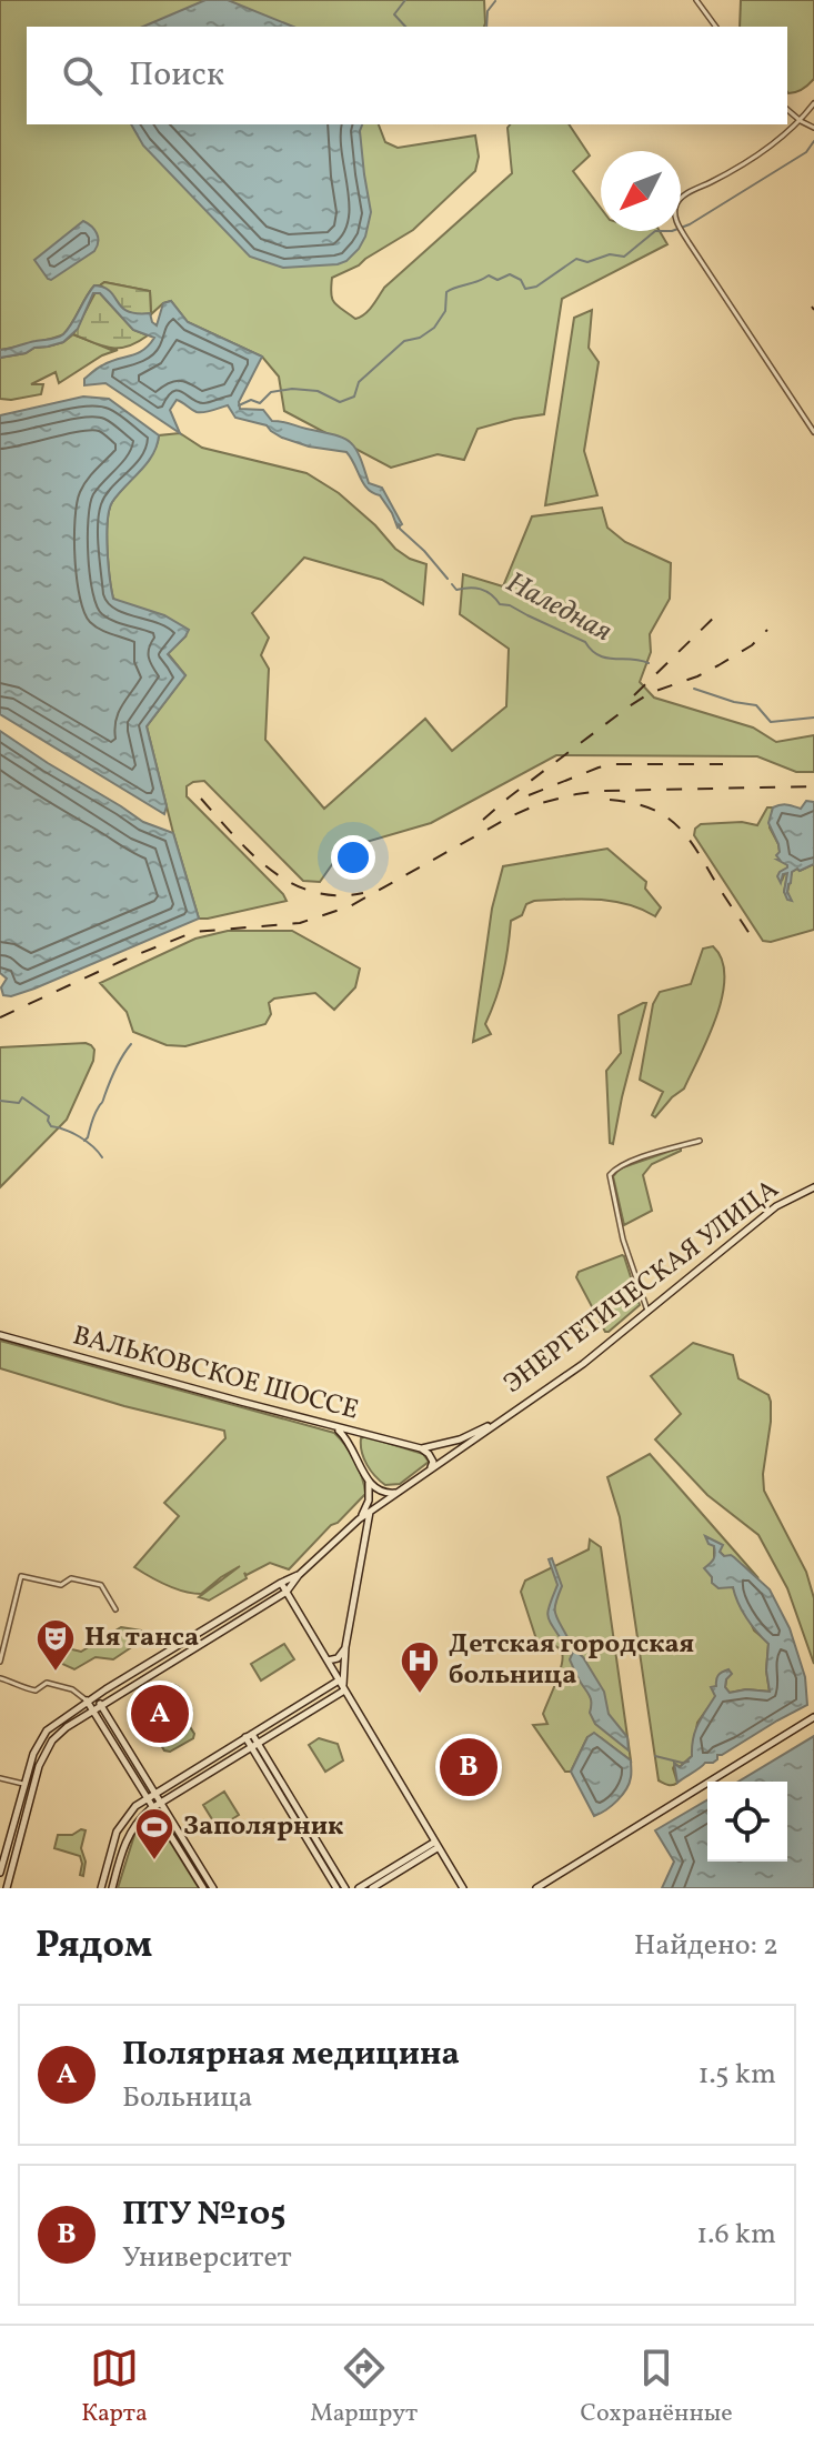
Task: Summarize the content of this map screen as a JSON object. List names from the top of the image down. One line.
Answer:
{"streets":{"street":["ЭНЕРГЕТИЧЕСКАЯ УЛИЦА","ВАЛЬКОВСКОЕ ШОССЕ"]},"crossings":[["ЭНЕРГЕТИЧЕСКАЯ УЛИЦА","ВАЛЬКОВСКОЕ ШОССЕ"]],"water":["Наледная"],"places":{"theatre":["Ня танса"],"hospital":["Детская городская больница"],"sports":["Заполярник"]},"north":"bottom left","page":{"search":"Поиск","pins":["A","B"],"heading":["Рядом","Найдено: 2"],"list":[{"mark":"A","name":"Полярная медицина","note":"Больница","value":"1.5 km"},{"mark":"B","name":"ПТУ №105","note":"Университет","value":"1.6 km"}],"nav":["Карта","Маршрут","Сохранённые"]}}
